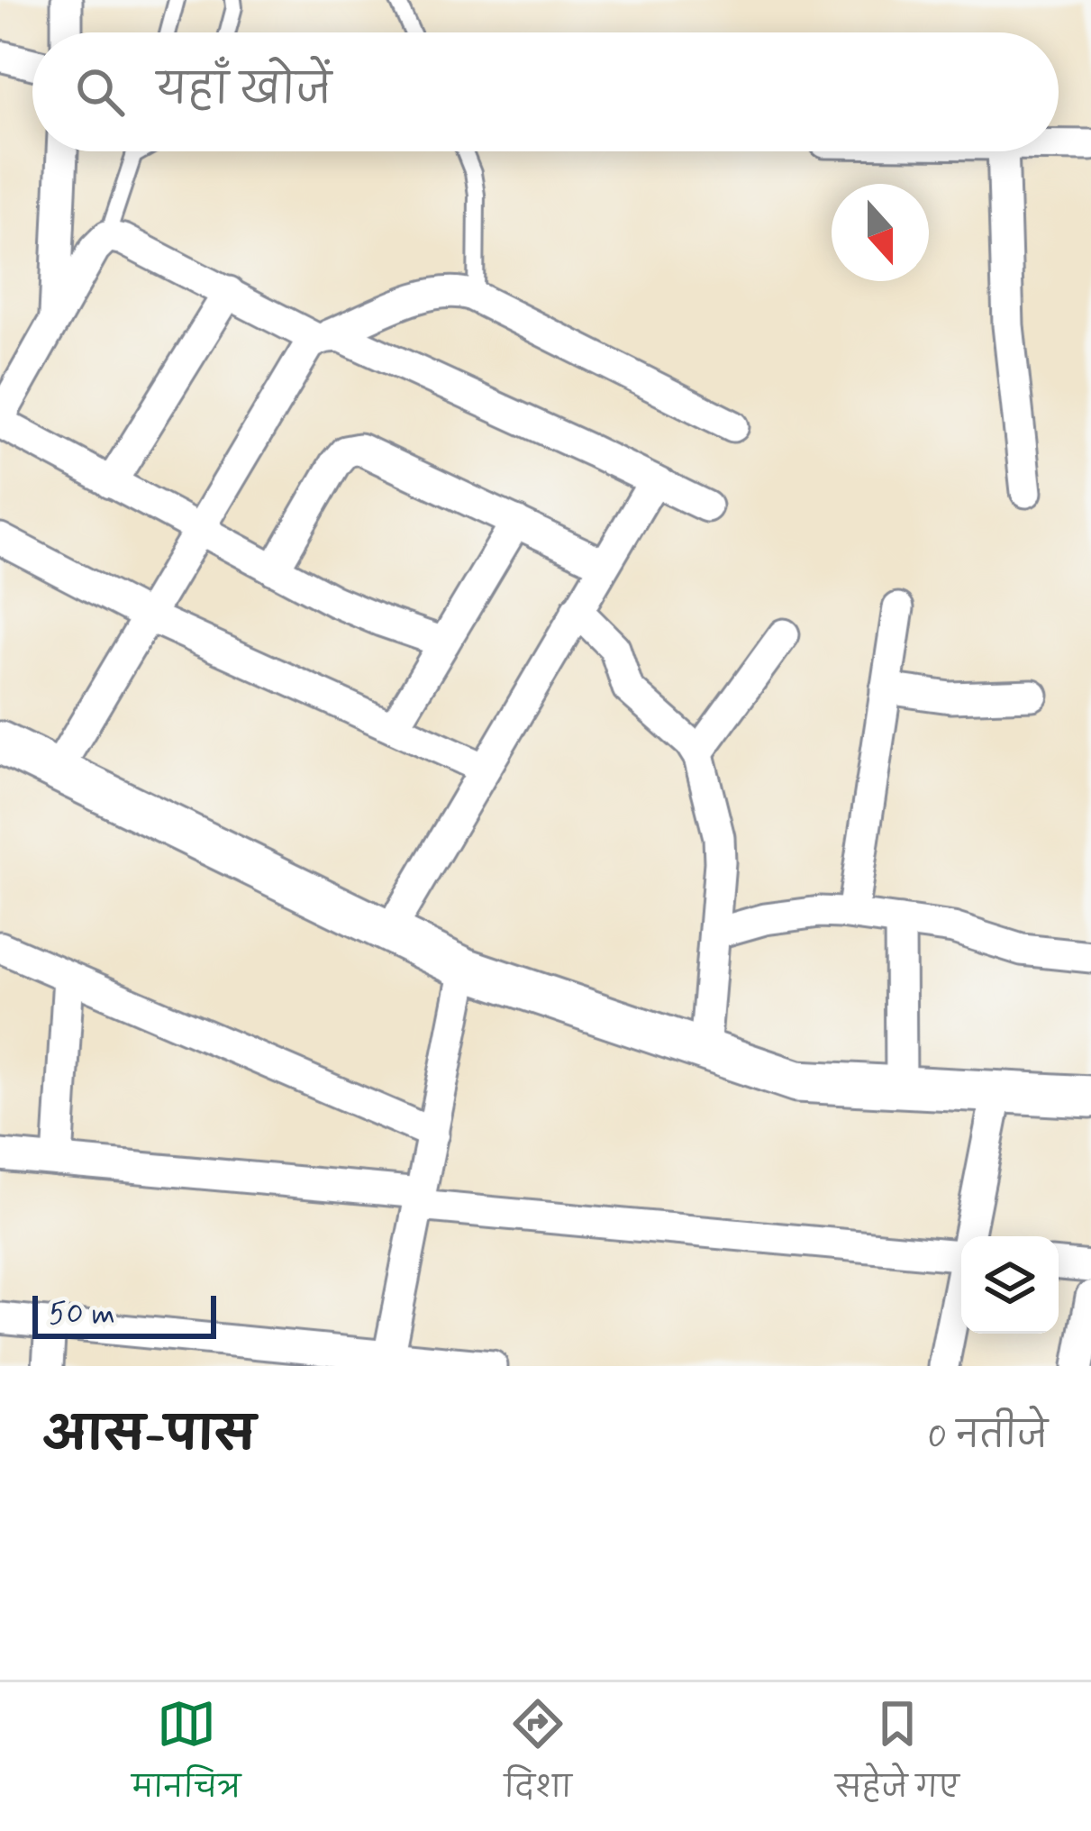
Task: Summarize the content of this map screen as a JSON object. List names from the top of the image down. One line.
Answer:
{"scale_bar":"50 m","north":"bottom","page":{"search":"यहाँ खोजें","scale":"50 m","heading":["आस-पास","0 नतीजे"],"nav":["मानचित्र","दिशा","सहेजे गए"]}}
